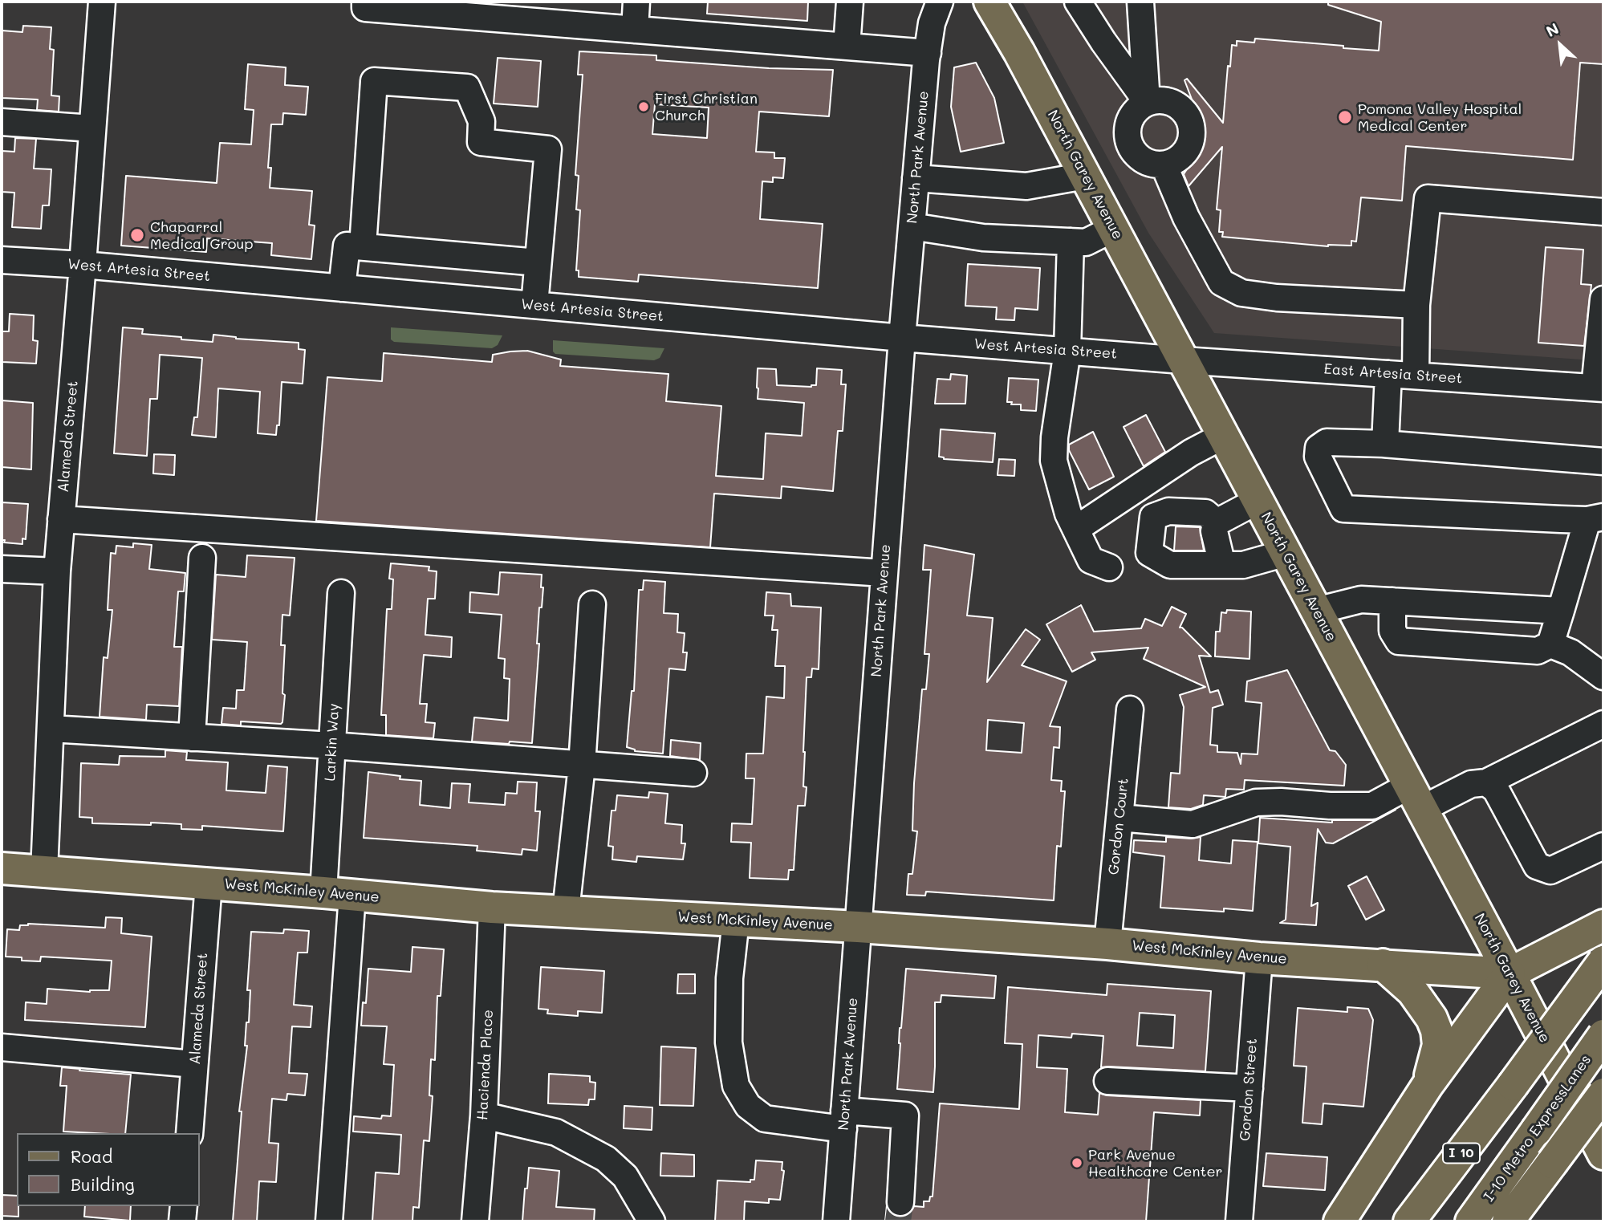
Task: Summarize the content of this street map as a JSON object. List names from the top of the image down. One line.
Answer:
{"streets":{"main road":["North Garey Avenue","West McKinley Avenue","I-10 Metro ExpressLanes","I 10"],"street":["North Park Avenue","West Artesia Street","East Artesia Street","Alameda Street","Larkin Way","Gordon Court","Hacienda Place","Gordon Street"]},"crossings":[["North Park Avenue","West Artesia Street"],["North Park Avenue","West McKinley Avenue"],["North Garey Avenue","West Artesia Street"],["North Garey Avenue","East Artesia Street"],["North Garey Avenue","West McKinley Avenue"],["West Artesia Street","East Artesia Street"],["West Artesia Street","Alameda Street"],["Alameda Street","West McKinley Avenue"],["Larkin Way","West McKinley Avenue"],["Gordon Court","West McKinley Avenue"],["West McKinley Avenue","Hacienda Place"],["West McKinley Avenue","Gordon Street"]],"places":["First Christian Church","Pomona Valley Hospital Medical Center","Chaparral Medical Group","Park Avenue Healthcare Center"],"legend":["Road","Building"],"north":"top left"}
